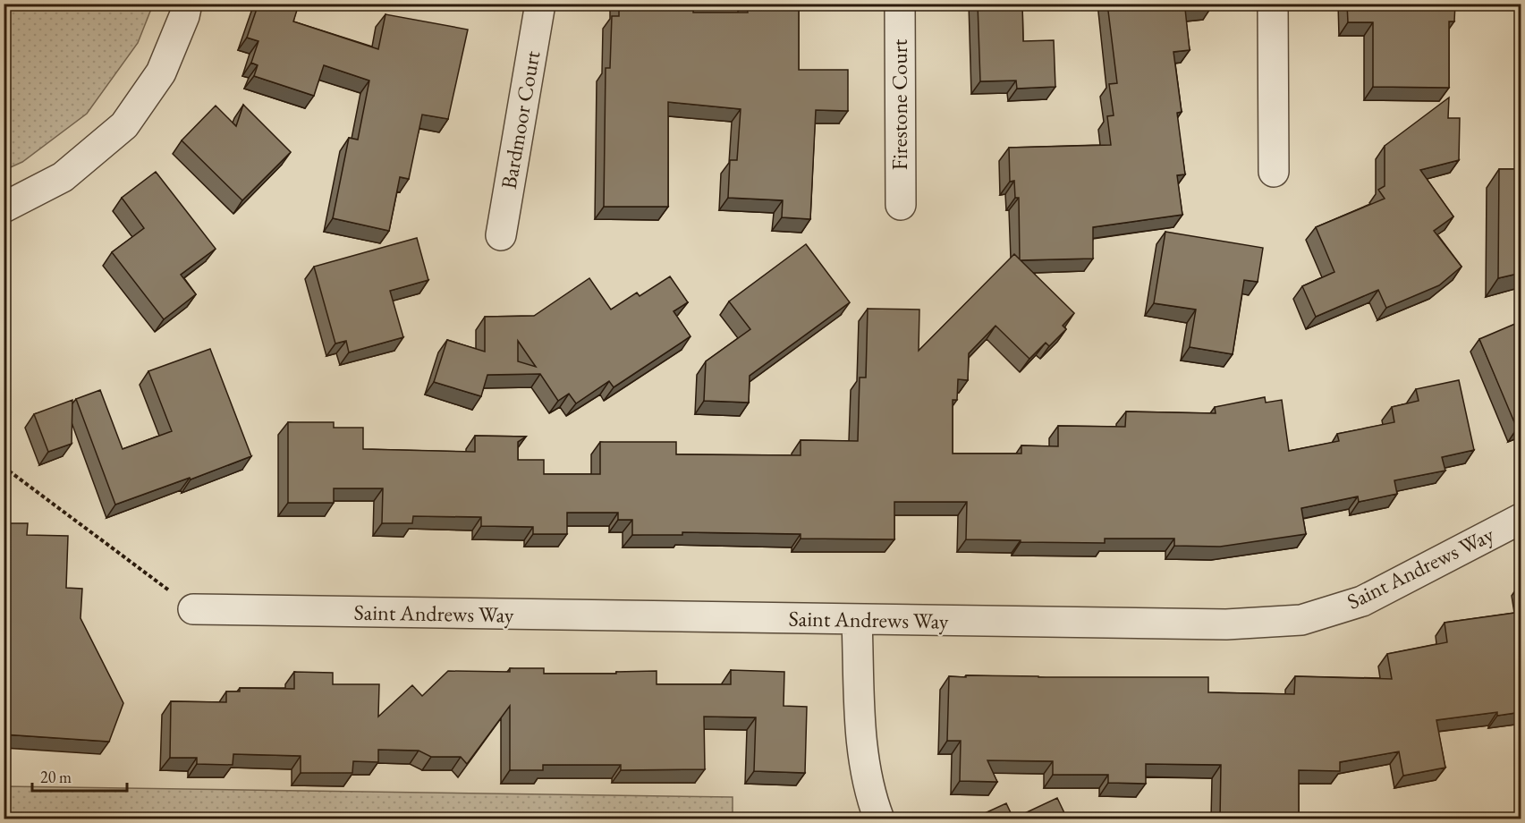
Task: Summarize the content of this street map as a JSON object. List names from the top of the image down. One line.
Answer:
{"streets":{"street":["Firestone Court","Bardmoor Court","Saint Andrews Way"]},"scale_bar":"20 m"}
